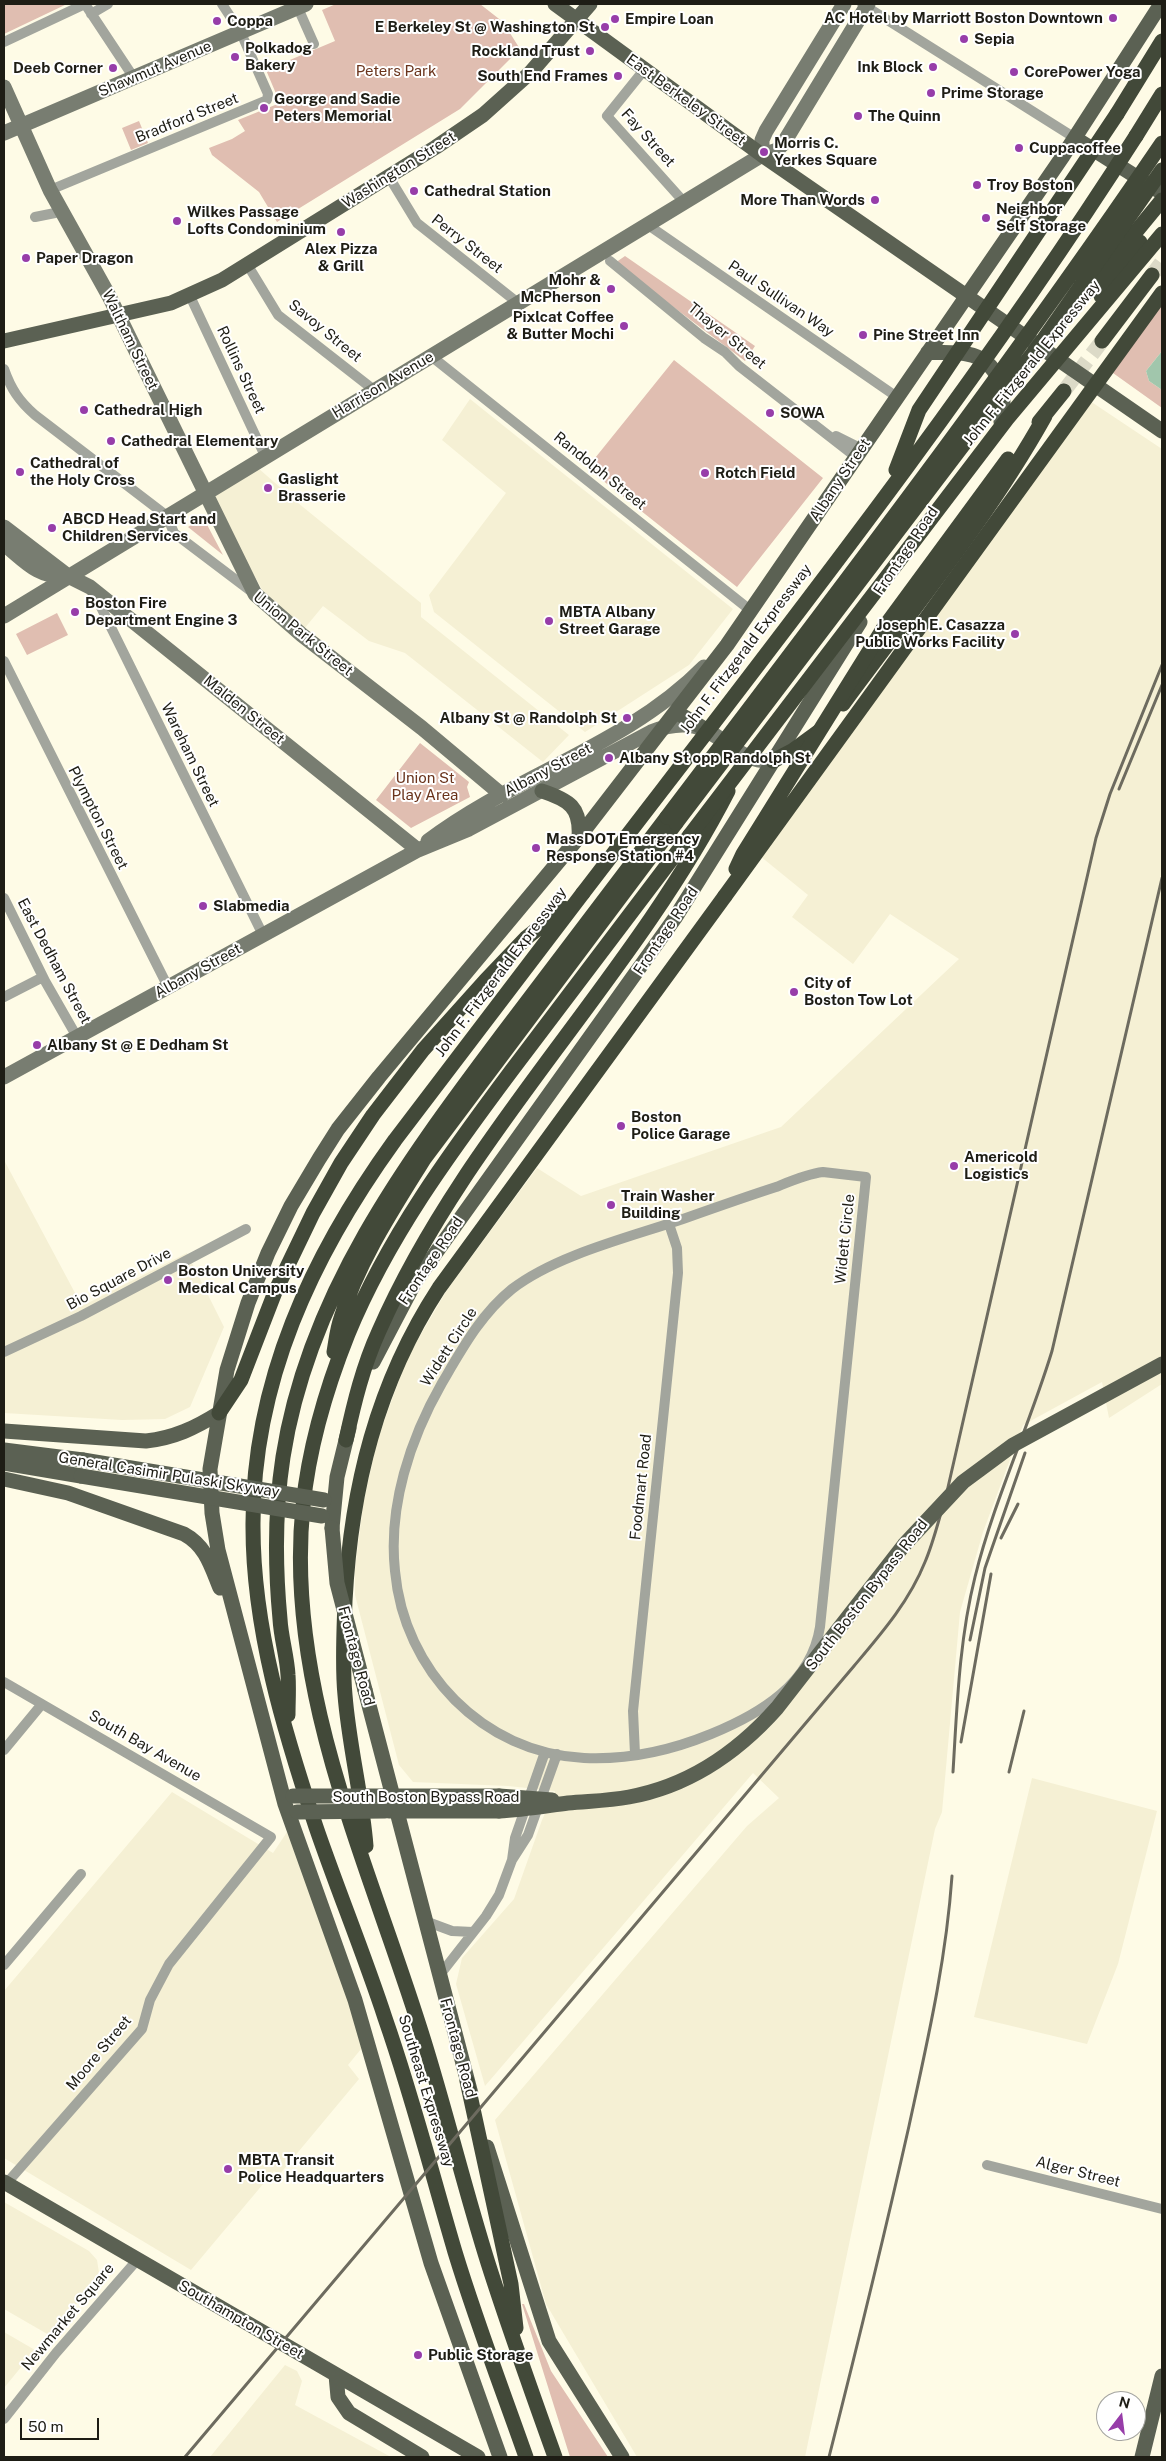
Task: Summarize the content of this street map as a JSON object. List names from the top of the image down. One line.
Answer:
{"streets":{"highway":["John F. Fitzgerald Expressway","Southeast Expressway"],"main road":["Shawmut Avenue","East Berkeley Street","Washington Street","Waltham Street","Harrison Avenue","Albany Street","Frontage Road","Union Park Street","Malden Street","General Casimir Pulaski Skyway","South Boston Bypass Road","Southampton Street"],"street":["Bradford Street","Fay Street","Perry Street","Paul Sullivan Way","Savoy Street","Thayer Street","Rollins Street","Randolph Street","Wareham Street","Plympton Street","East Dedham Street","Widett Circle","Bio Square Drive","Foodmart Road","South Bay Avenue","Moore Street","Alger Street","Newmarket Square"]},"crossings":[["Shawmut Avenue","Bradford Street"],["Shawmut Avenue","Waltham Street"],["East Berkeley Street","Fay Street"],["East Berkeley Street","Washington Street"],["East Berkeley Street","John F. Fitzgerald Expressway"],["East Berkeley Street","Harrison Avenue"],["East Berkeley Street","Albany Street"],["East Berkeley Street","Frontage Road"],["Bradford Street","Waltham Street"],["Fay Street","Harrison Avenue"],["Washington Street","Perry Street"],["Washington Street","Savoy Street"],["Washington Street","Waltham Street"],["Washington Street","Rollins Street"],["Perry Street","Harrison Avenue"],["Paul Sullivan Way","Harrison Avenue"],["Paul Sullivan Way","Albany Street"],["Savoy Street","Harrison Avenue"],["Thayer Street","Albany Street"],["Waltham Street","Harrison Avenue"],["Waltham Street","Union Park Street"],["John F. Fitzgerald Expressway","Frontage Road"],["John F. Fitzgerald Expressway","Southeast Expressway"],["Rollins Street","Harrison Avenue"],["Harrison Avenue","Randolph Street"],["Harrison Avenue","Union Park Street"],["Harrison Avenue","Malden Street"],["Randolph Street","Albany Street"],["Albany Street","Frontage Road"],["Albany Street","Union Park Street"],["Albany Street","Malden Street"],["Albany Street","Wareham Street"],["Albany Street","Plympton Street"],["Albany Street","East Dedham Street"],["Frontage Road","General Casimir Pulaski Skyway"],["Frontage Road","South Boston Bypass Road"],["Malden Street","Wareham Street"],["Widett Circle","Foodmart Road"],["South Bay Avenue","Moore Street"],["Moore Street","Southampton Street"],["Newmarket Square","Southampton Street"]],"parks":["Peters Park","Union St Play Area"],"places":["AC Hotel by Marriott Boston Downtown","Empire Loan","Coppa","E Berkeley St @ Washington St","Sepia","Rockland Trust","Polkadog Bakery","Ink Block","Deeb Corner","CorePower Yoga","South End Frames","Prime Storage","George and Sadie Peters Memorial","The Quinn","Cuppacoffee","Morris C. Yerkes Square","Troy Boston","Cathedral Station","More Than Words","Neighbor Self Storage","Wilkes Passage Lofts Condominium","Alex Pizza & Grill","Paper Dragon","Mohr & McPherson","Pixlcat Coffee & Butter Mochi","Pine Street Inn","Cathedral High","SOWA","Cathedral Elementary","Cathedral of the Holy Cross","Rotch Field","Gaslight Brasserie","ABCD Head Start and Children Services","Boston Fire Department Engine 3","MBTA Albany Street Garage","Joseph E. Casazza Public Works Facility","Albany St @ Randolph St","Albany St opp Randolph St","MassDOT Emergency Response Station #4","Slabmedia","City of Boston Tow Lot","Albany St @ E Dedham St","Boston Police Garage","Americold Logistics","Train Washer Building","Boston University Medical Campus","MBTA Transit Police Headquarters","Public Storage"],"scale_bar":"50 m","north":"top"}
